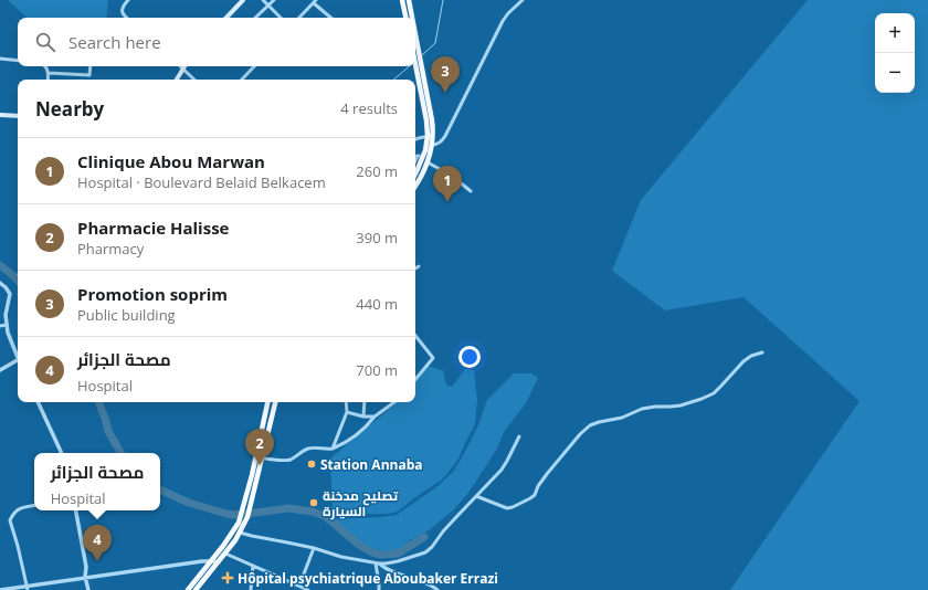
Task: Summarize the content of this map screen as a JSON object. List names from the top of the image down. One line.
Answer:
{"places":{"other":["Station Annaba","تصليح مدخنة السيارة"],"health":["Hôpital psychiatrique Aboubaker Errazi"]},"page":{"map_buttons":["+","−"],"search":"Search here","pins":["3","1","2","4"],"heading":["Nearby","4 results"],"list":[{"mark":"1","name":"Clinique Abou Marwan","note":"Hospital · Boulevard Belaid Belkacem","value":"260 m"},{"mark":"2","name":"Pharmacie Halisse","note":"Pharmacy","value":"390 m"},{"mark":"3","name":"Promotion soprim","note":"Public building","value":"440 m"},{"mark":"4","name":"مصحة الجزائر","note":"Hospital","value":"700 m"}],"popup":["مصحة الجزائر","Hospital"]}}
